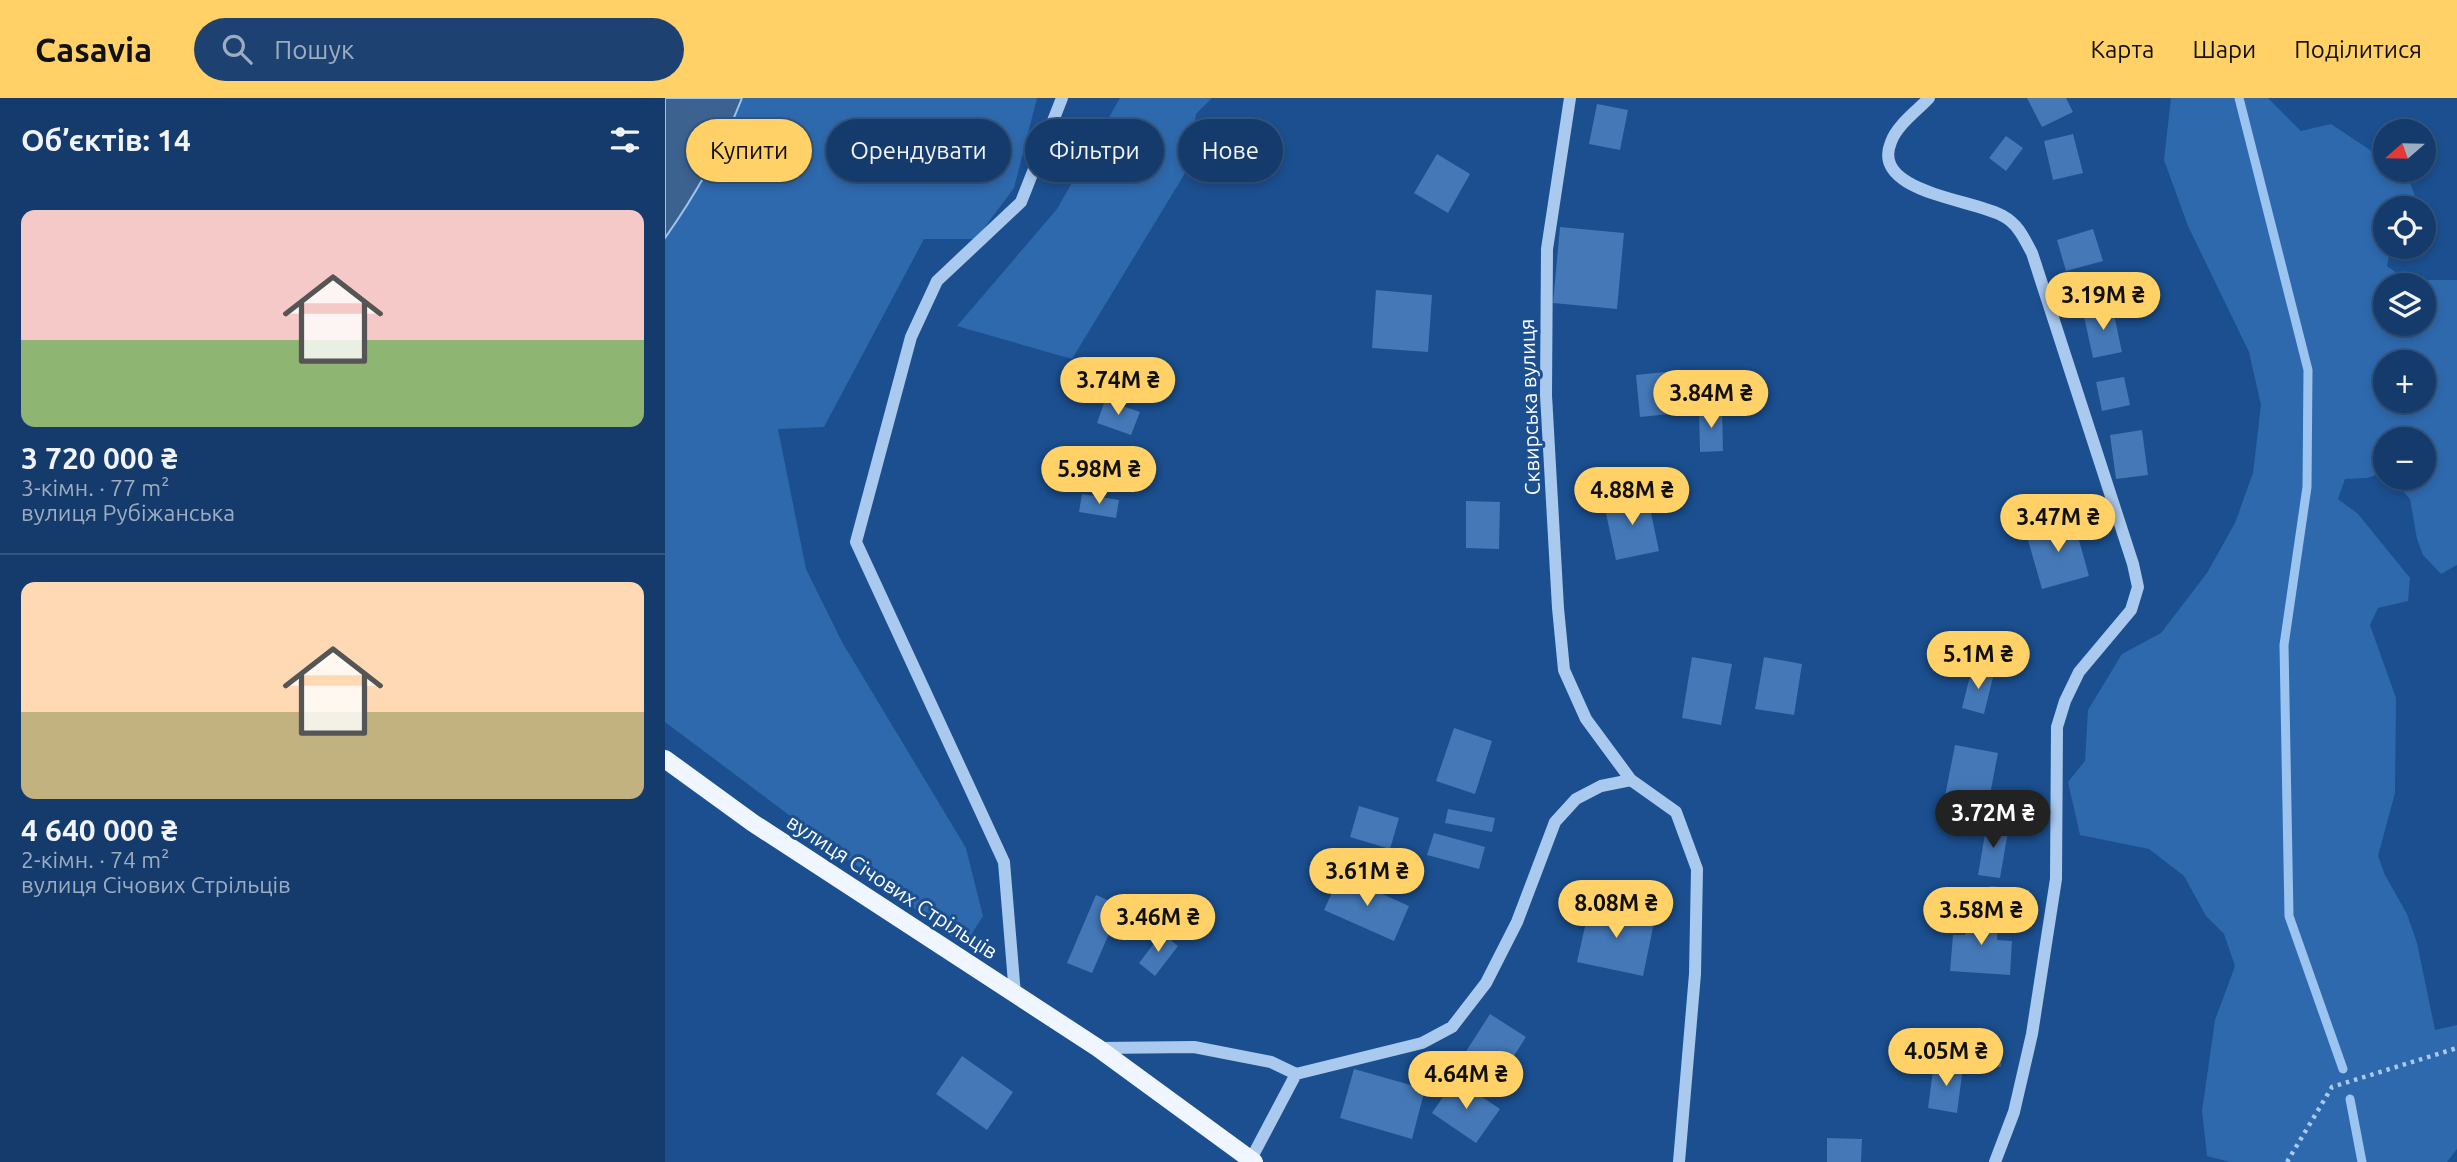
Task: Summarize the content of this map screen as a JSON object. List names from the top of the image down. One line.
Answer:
{"streets":{"main road":["вулиця Січових Стрільців"],"street":["Сквирська вулиця"]},"north":"left","page":{"header":"Casavia","search":"Пошук","nav":["Карта","Шари","Поділитися"],"heading":"Об’єктів: 14","map_buttons":["+","−"],"chip":["Купити","Орендувати","Фільтри","Нове"],"list":[{"name":"3 720 000 ₴","note":"3-кімн. · 77 m² · вулиця Рубіжанська"},{"name":"4 640 000 ₴","note":"2-кімн. · 74 m² · вулиця Січових Стрільців"}],"price":["3.19M ₴","3.74M ₴","3.84M ₴","5.98M ₴","4.88M ₴","3.47M ₴","5.1M ₴","3.72M ₴","3.61M ₴","8.08M ₴","3.58M ₴","3.46M ₴","4.05M ₴","4.64M ₴"]}}
